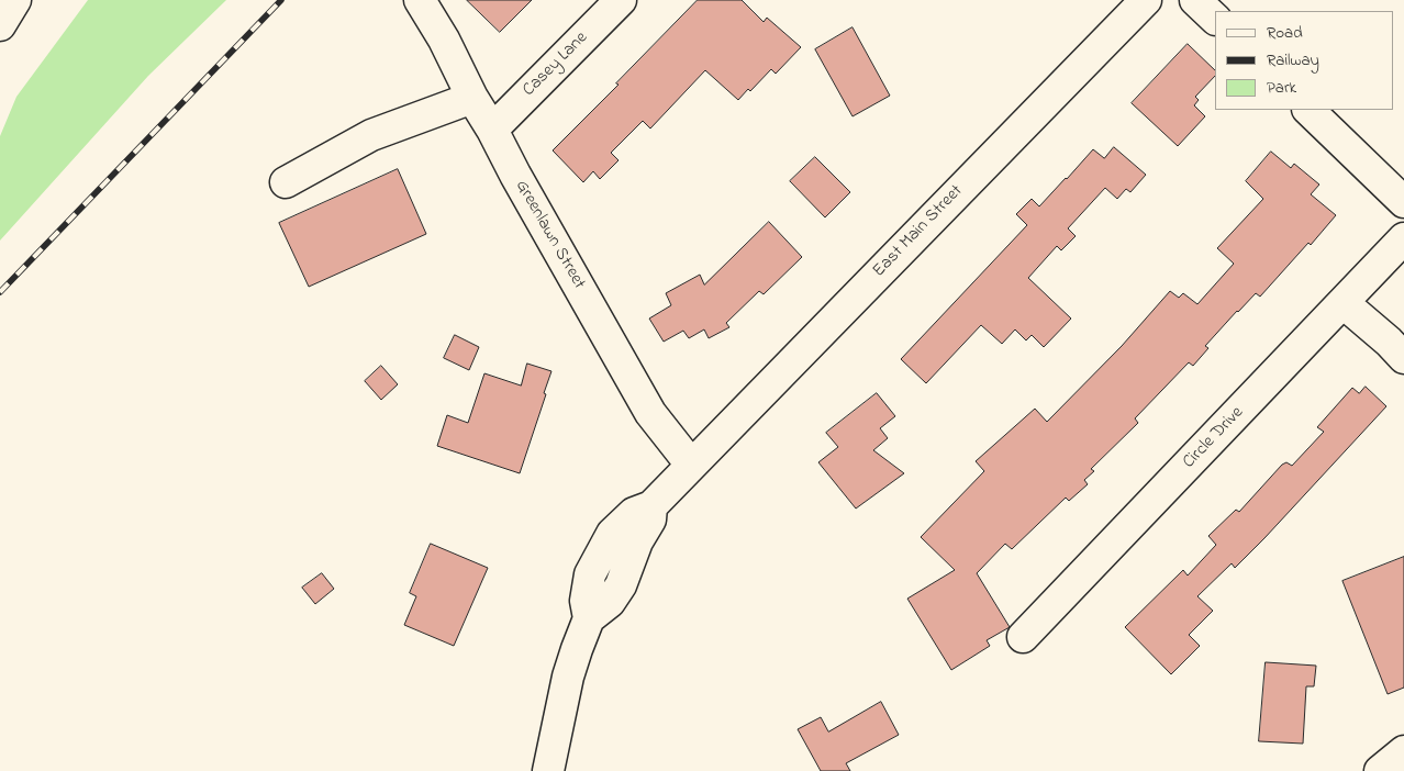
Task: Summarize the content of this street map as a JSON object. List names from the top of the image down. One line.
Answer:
{"streets":{"street":["Casey Lane","East Main Street","Greenlawn Street","Circle Drive"]},"crossings":[["Casey Lane","Greenlawn Street"],["East Main Street","Greenlawn Street"]],"legend":["Road","Railway","Park"]}
